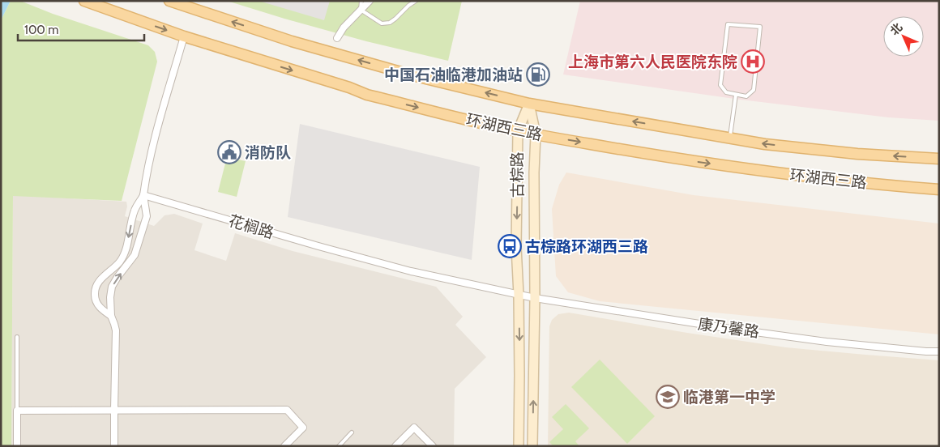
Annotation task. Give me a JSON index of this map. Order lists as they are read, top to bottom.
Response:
{
  "streets": {
    "main road": ["环湖西三路"],
    "street": ["古棕路", "花榈路", "康乃馨路"]
  },
  "crossings": [
    ["环湖西三路", "古棕路"],
    ["古棕路", "花榈路"],
    ["古棕路", "康乃馨路"],
    ["花榈路", "康乃馨路"]
  ],
  "places": {
    "hospital": ["上海市第六人民医院东院"],
    "fuel station": ["中国石油临港加油站"],
    "public building": ["消防队"],
    "bus stop": ["古棕路环湖西三路"],
    "school or university": ["临港第一中学"]
  },
  "scale_bar": "100 m",
  "north": "top left"
}
